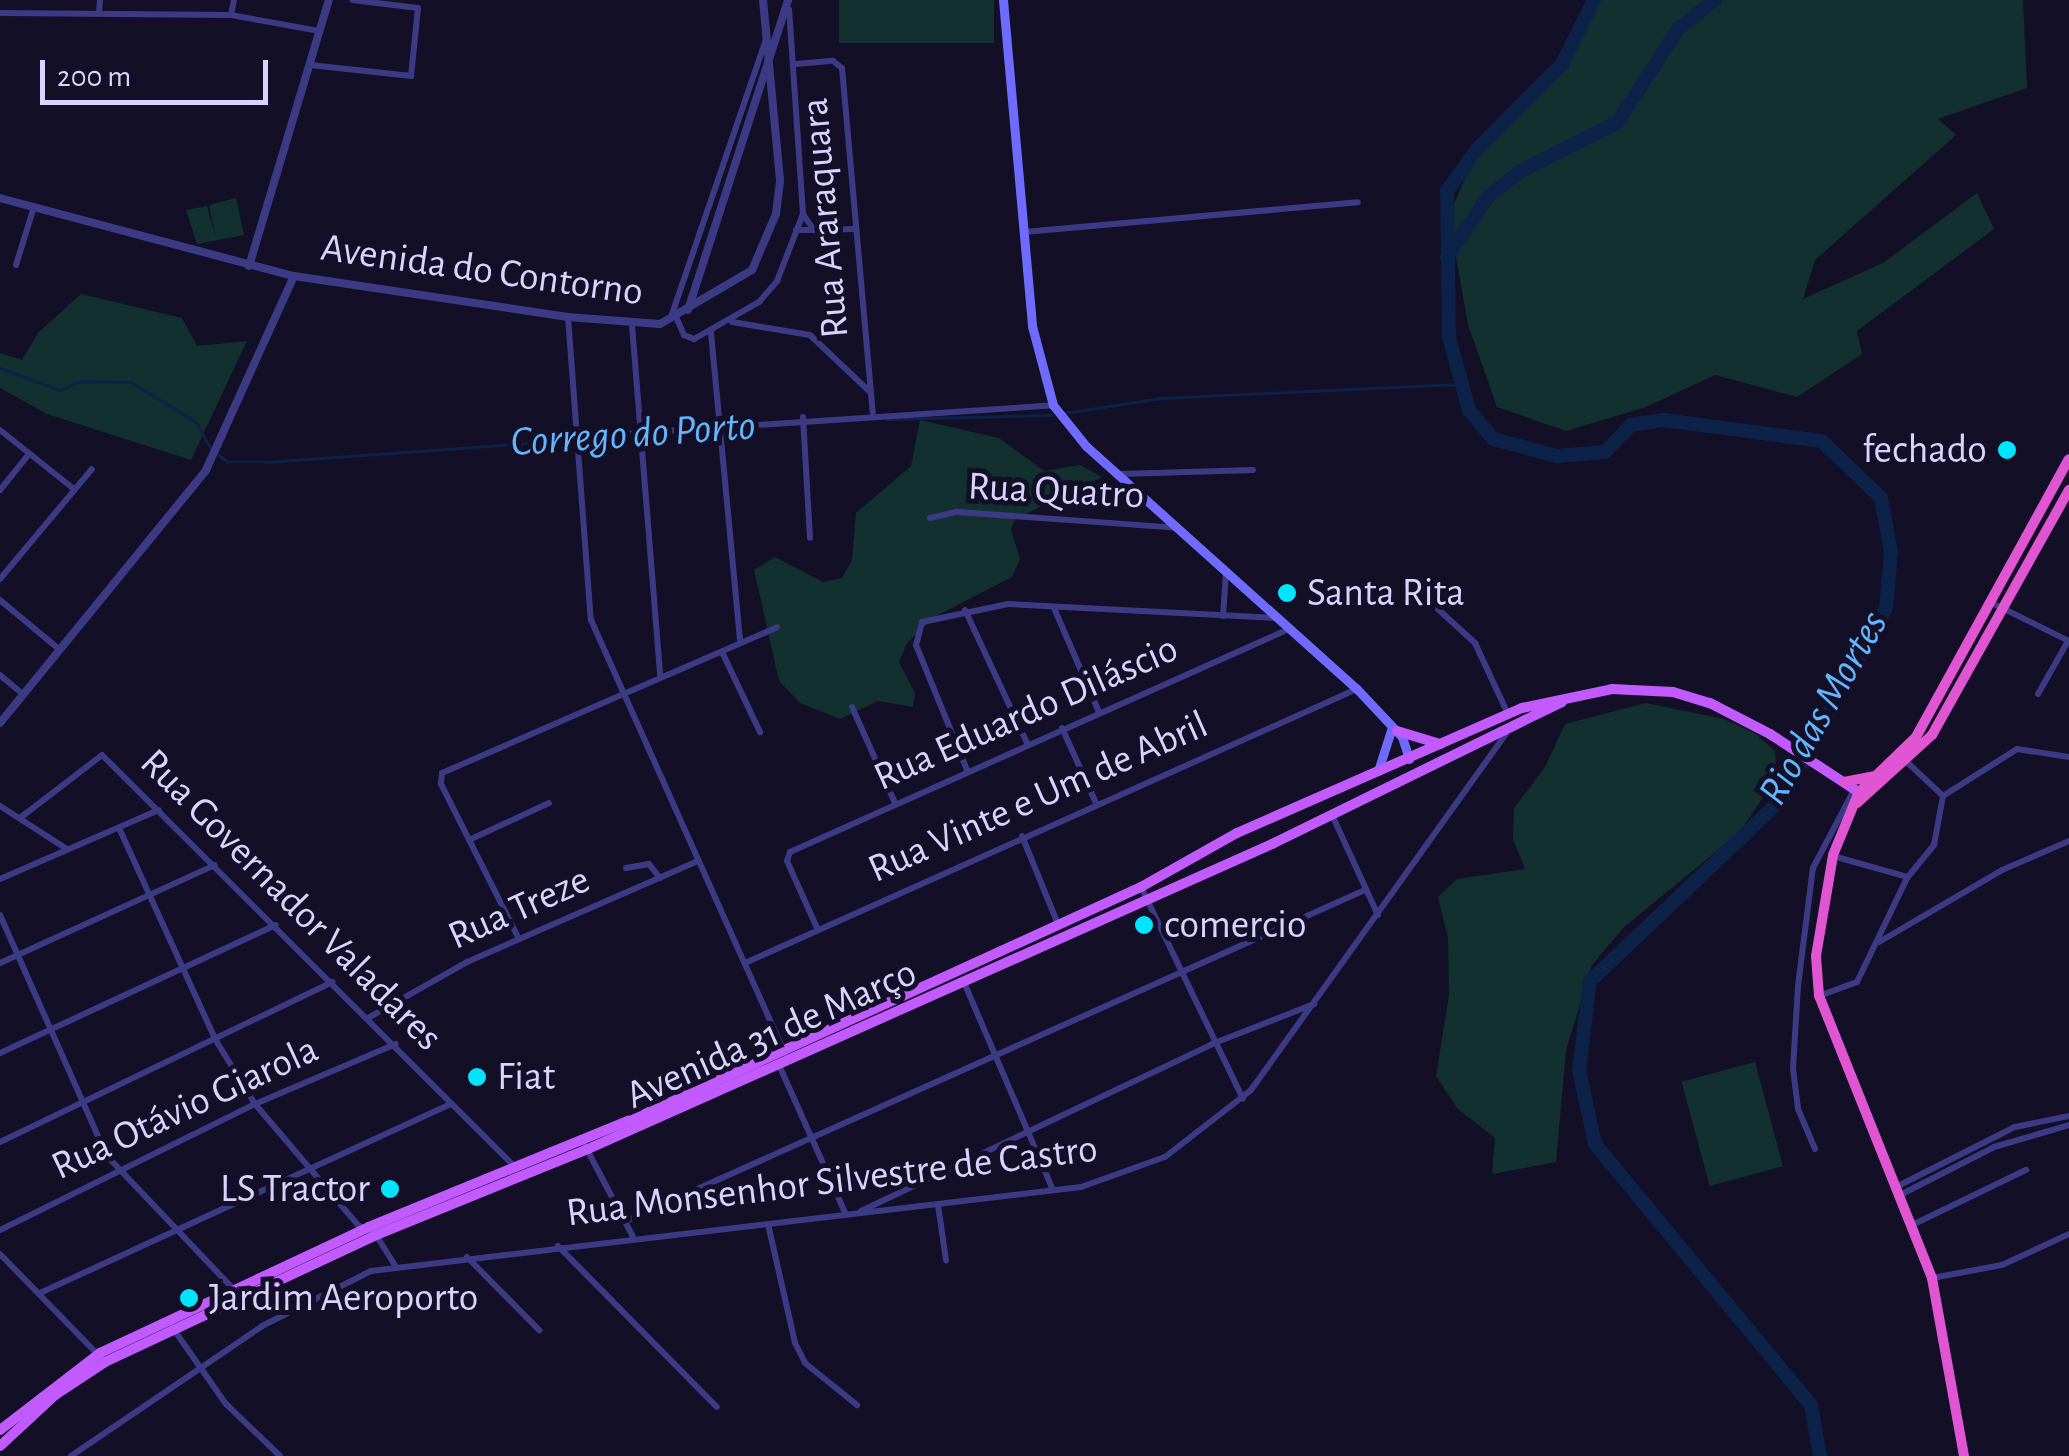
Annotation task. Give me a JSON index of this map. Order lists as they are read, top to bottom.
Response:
{
  "streets": {
    "main road": ["Avenida 31 de Março"],
    "street": [
      "Rua Araraquara",
      "Avenida do Contorno",
      "Rua Quatro",
      "Rua Eduardo Diláscio",
      "Rua Vinte e Um de Abril",
      "Rua Governador Valadares",
      "Rua Treze",
      "Rua Otávio Giarola",
      "Rua Monsenhor Silvestre de Castro"
    ]
  },
  "crossings": [
    ["Rua Eduardo Diláscio", "Rua Vinte e Um de Abril"],
    ["Rua Governador Valadares", "Rua Treze"],
    ["Rua Governador Valadares", "Avenida 31 de Março"],
    ["Rua Governador Valadares", "Rua Otávio Giarola"],
    ["Avenida 31 de Março", "Rua Monsenhor Silvestre de Castro"]
  ],
  "water": ["Corrego do Porto", "Rio das Mortes"],
  "places": [
    "fechado",
    "Santa Rita",
    "comercio",
    "Fiat",
    "LS Tractor",
    "Jardim Aeroporto"
  ],
  "scale_bar": "200 m"
}
